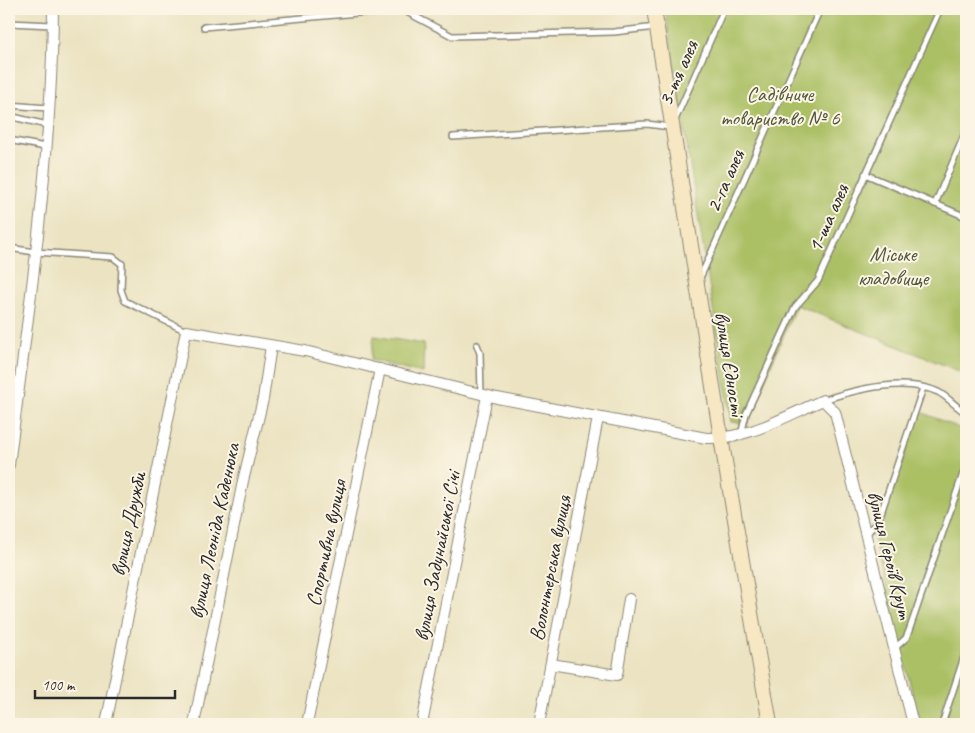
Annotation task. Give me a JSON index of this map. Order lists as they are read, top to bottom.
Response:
{
  "streets": {
    "main road": ["вулиця Єдності"],
    "street": [
      "вулиця Дружби",
      "вулиця Леоніда Каденюка",
      "Спортивна вулиця",
      "вулиця Героїв Крут",
      "вулиця Задунайської Січі",
      "Волонтерська вулиця"
    ],
    "lane": ["3-тя алея", "2-га алея", "1-ша алея"]
  },
  "crossings": [
    ["3-тя алея", "вулиця Єдності"],
    ["2-га алея", "вулиця Єдності"]
  ],
  "parks": ["Садівниче товариство № 6", "Міське кладовище"],
  "scale_bar": "100 m"
}
